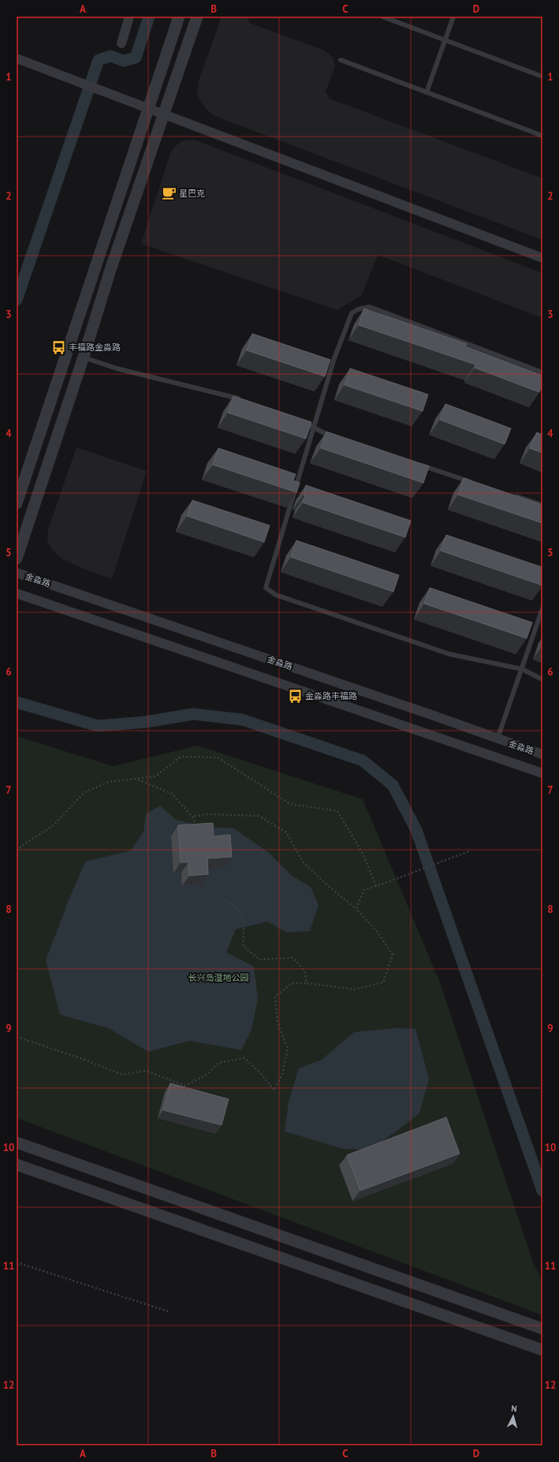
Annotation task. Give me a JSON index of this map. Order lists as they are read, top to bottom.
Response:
{
  "streets": {
    "street": ["金淼路"]
  },
  "parks": ["长兴岛湿地公园"],
  "places": {
    "cafe": ["星巴克"],
    "bus stop": ["丰福路金淼路", "金淼路丰福路"]
  },
  "north": "top",
  "grid": {
    "columns": [
      "A",
      "B",
      "C",
      "D"
    ],
    "rows": [
      "1",
      "2",
      "3",
      "4",
      "5",
      "6",
      "7",
      "8",
      "9",
      "10",
      "11",
      "12"
    ]
  }
}
